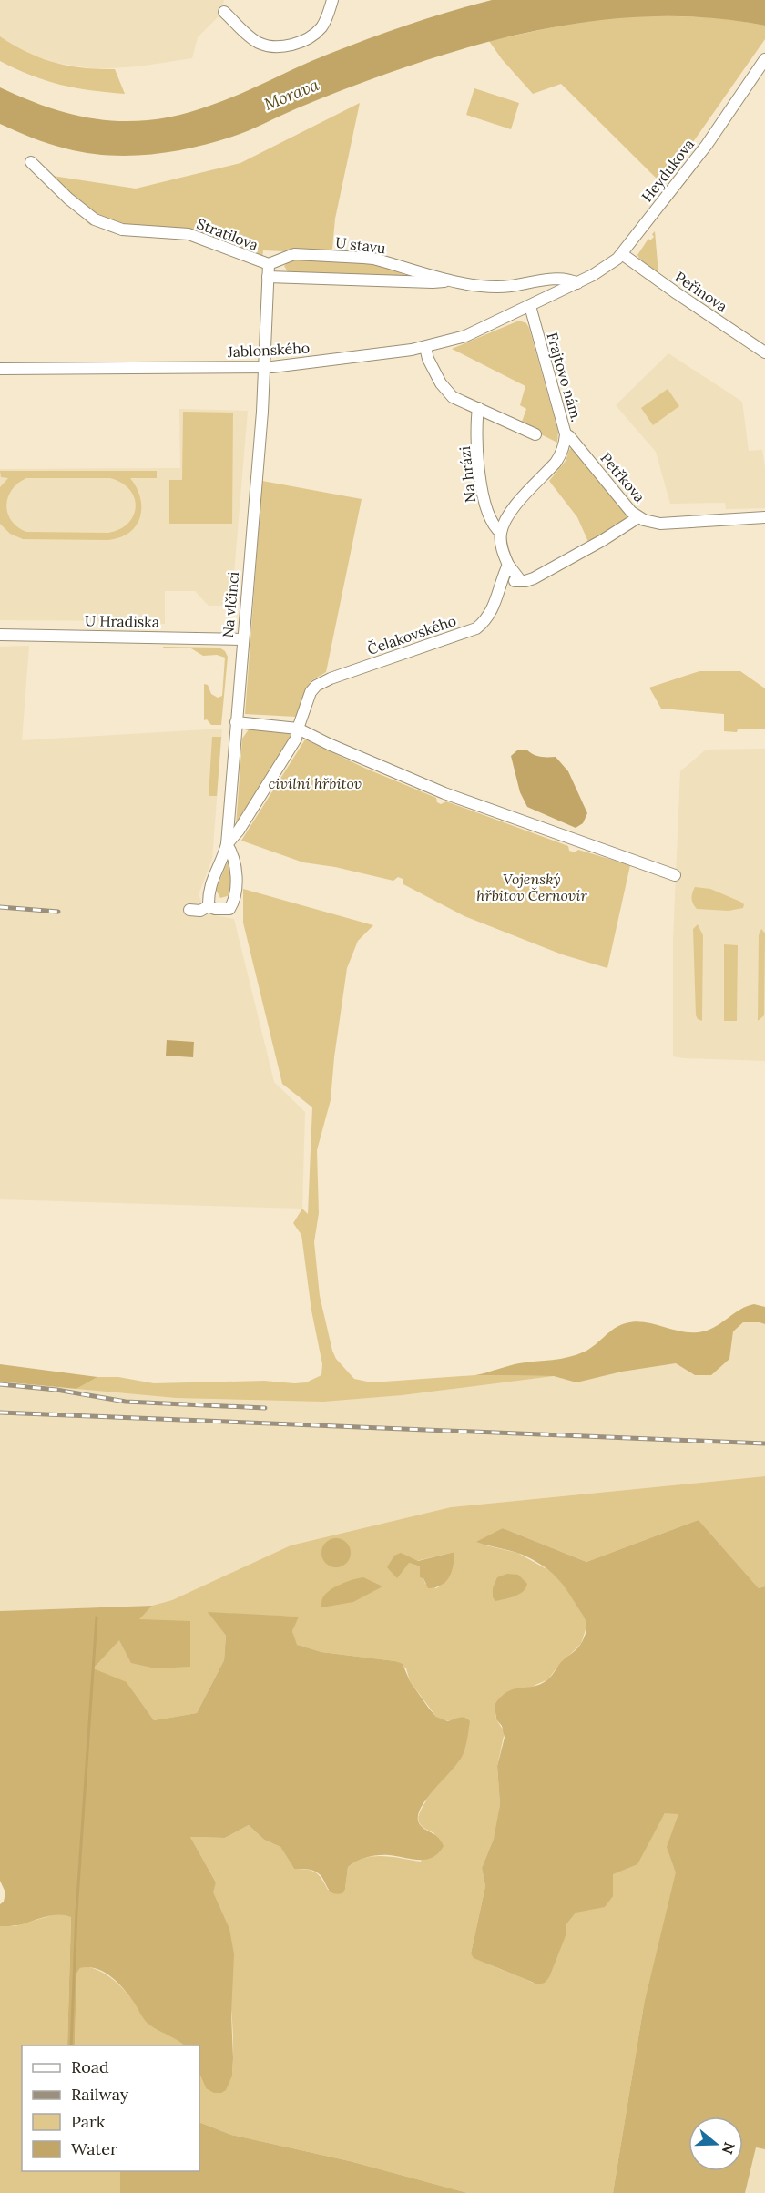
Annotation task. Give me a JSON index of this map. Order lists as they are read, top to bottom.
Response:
{
  "streets": {
    "street": [
      "Heydukova",
      "Stratilova",
      "U stavu",
      "Peřinova",
      "Jablonského",
      "Frajtovo nám.",
      "Na hrázi",
      "Petřkova",
      "Na vlčinci",
      "U Hradiska",
      "Čelakovského"
    ]
  },
  "crossings": [
    ["Heydukova", "U stavu"],
    ["Heydukova", "Peřinova"],
    ["Heydukova", "Jablonského"],
    ["Heydukova", "Frajtovo nám."],
    ["Stratilova", "U stavu"],
    ["Stratilova", "Jablonského"],
    ["Stratilova", "Na vlčinci"],
    ["Jablonského", "Frajtovo nám."],
    ["Jablonského", "Na vlčinci"],
    ["Frajtovo nám.", "Na hrázi"],
    ["Frajtovo nám.", "Petřkova"],
    ["Na hrázi", "Čelakovského"],
    ["Na vlčinci", "U Hradiska"],
    ["Na vlčinci", "Čelakovského"]
  ],
  "water": ["Morava"],
  "parks": ["civilní hřbitov", "Vojenský hřbitov Černovír"],
  "legend": [
    "Road",
    "Railway",
    "Park",
    "Water"
  ],
  "north": "right"
}
